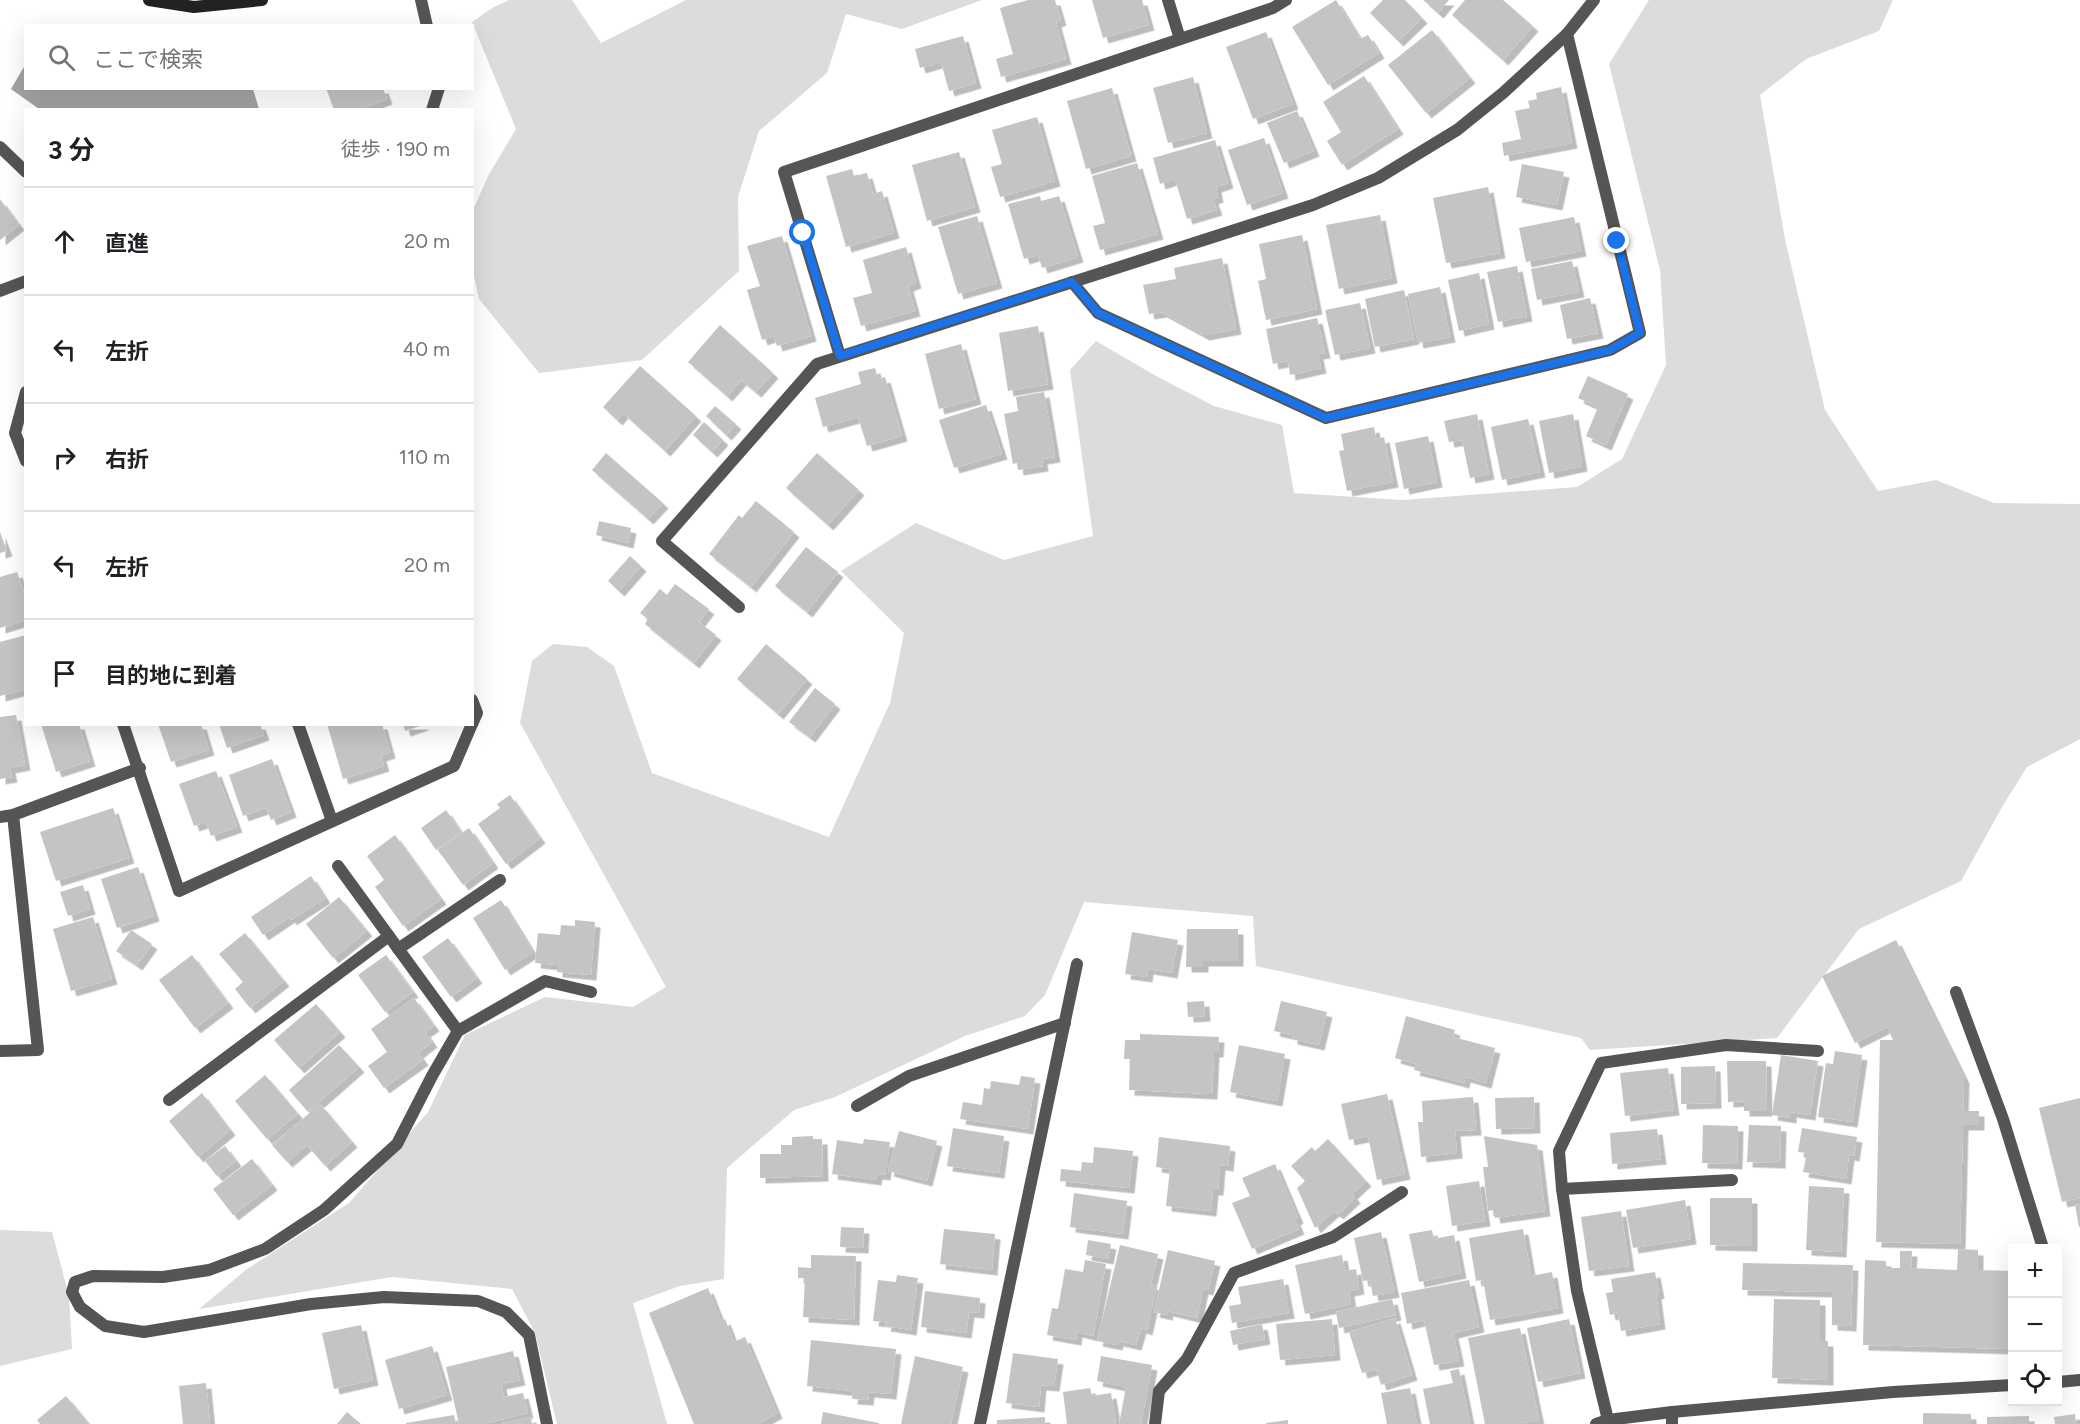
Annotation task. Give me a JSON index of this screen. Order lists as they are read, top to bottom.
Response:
{
  "page": {
    "search": "ここで検索",
    "heading": ["3 分", "徒歩 · 190 m"],
    "list": [
      ["直進", "20 m"],
      ["左折", "40 m"],
      ["右折", "110 m"],
      ["左折", "20 m"],
      "目的地に到着"
    ],
    "map_buttons": ["+", "−"]
  }
}
